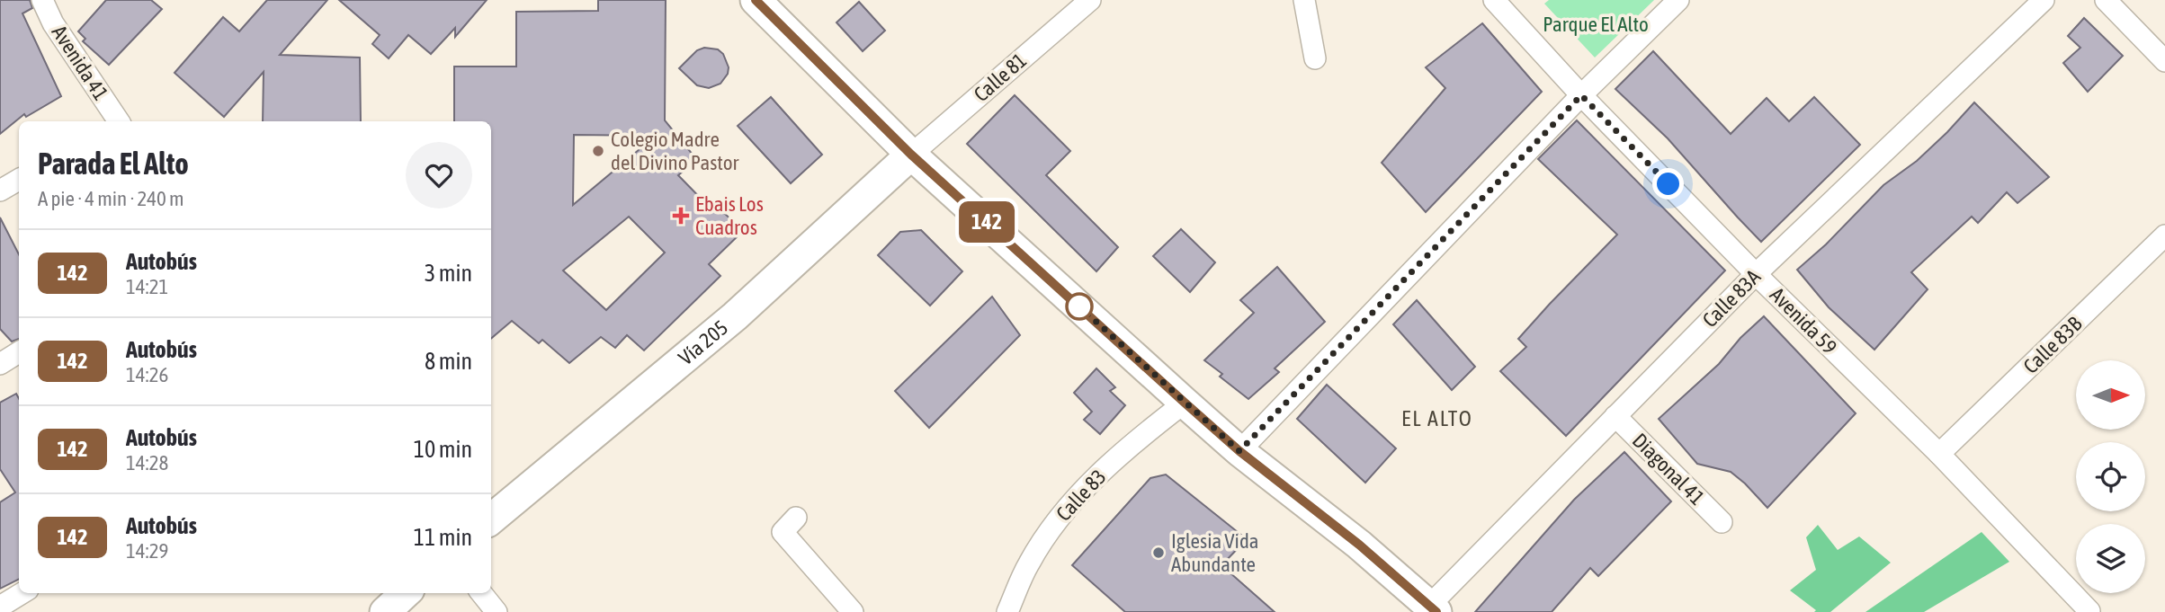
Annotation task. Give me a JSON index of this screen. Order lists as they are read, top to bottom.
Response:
{
  "streets": {
    "main road": ["Vía 205"],
    "street": [
      "Avenida 41",
      "Calle 81",
      "Calle 83A",
      "Avenida 59",
      "Calle 83B",
      "Diagonal 41",
      "Calle 83"
    ]
  },
  "crossings": [
    ["Calle 81", "Vía 205"],
    ["Calle 83A", "Avenida 59"],
    ["Calle 83A", "Diagonal 41"],
    ["Avenida 59", "Calle 83B"]
  ],
  "districts": ["EL ALTO"],
  "parks": ["Parque El Alto"],
  "places": {
    "other": ["Colegio Madre del Divino Pastor", "Iglesia Vida Abundante"],
    "health": ["Ebais Los Cuadros"]
  },
  "lines": ["bus line 142"],
  "north": "right",
  "page": {
    "on_map": "142",
    "heading": ["Parada El Alto", "A pie · 4 min · 240 m"],
    "list": [
      {
        "mark": "142",
        "name": "Autobús",
        "note": "14:21",
        "value": "3 min"
      },
      {
        "mark": "142",
        "name": "Autobús",
        "note": "14:26",
        "value": "8 min"
      },
      {
        "mark": "142",
        "name": "Autobús",
        "note": "14:28",
        "value": "10 min"
      },
      {
        "mark": "142",
        "name": "Autobús",
        "note": "14:29",
        "value": "11 min"
      }
    ]
  }
}
